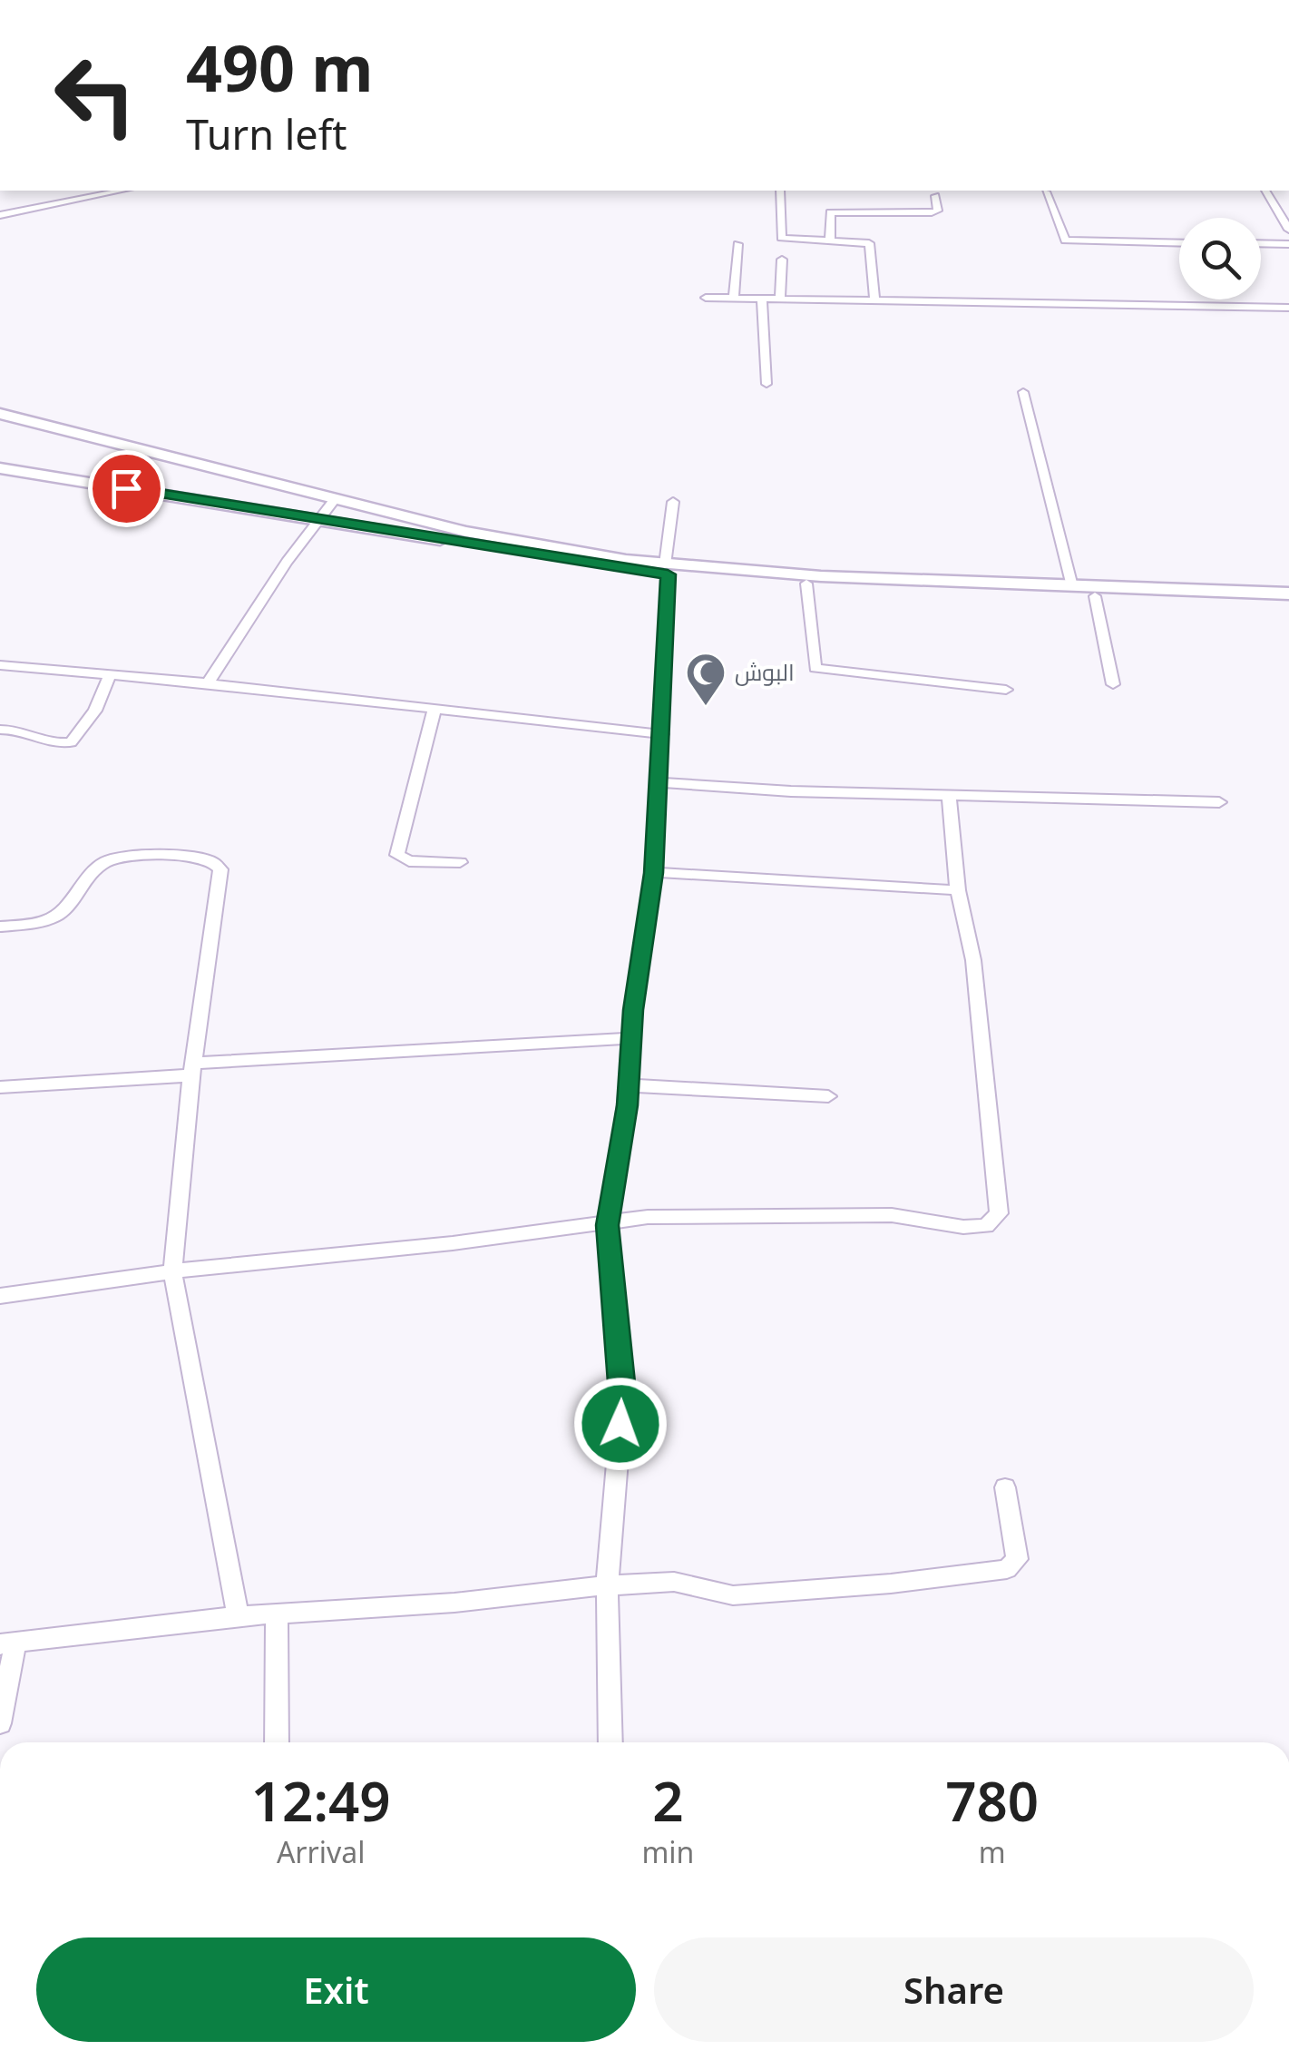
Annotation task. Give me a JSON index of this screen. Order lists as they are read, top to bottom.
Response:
{
  "places": {
    "mosque": ["البوش"]
  },
  "page": {
    "turn": ["490 m", "Turn left"],
    "eta": [
      "12:49",
      "Arrival",
      "2",
      "min",
      "780",
      "m"
    ],
    "buttons": ["Exit", "Share"]
  }
}
